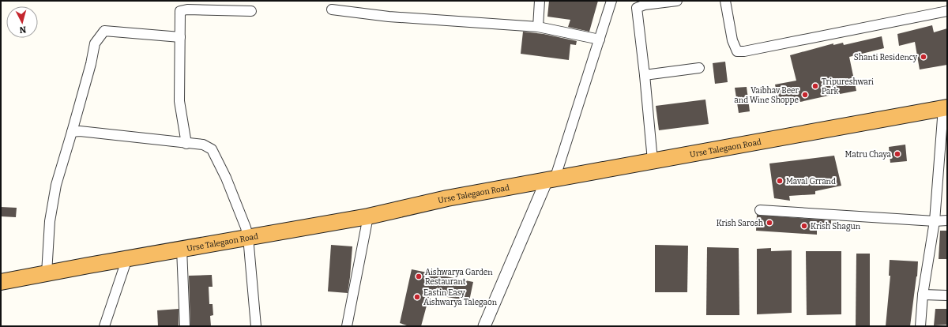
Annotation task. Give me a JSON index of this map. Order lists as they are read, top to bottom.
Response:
{
  "streets": {
    "highway": ["Urse Talegaon Road"]
  },
  "places": [
    "Shanti Residency",
    "Tripureshwari Park",
    "Vaibhav Beer and Wine Shoppe",
    "Matru Chaya",
    "Maval Grrand",
    "Krish Sarosh",
    "Krish Shagun",
    "Aishwarya Garden Restaurant",
    "Eastin Easy Aishwarya Talegaon"
  ],
  "north": "bottom"
}
